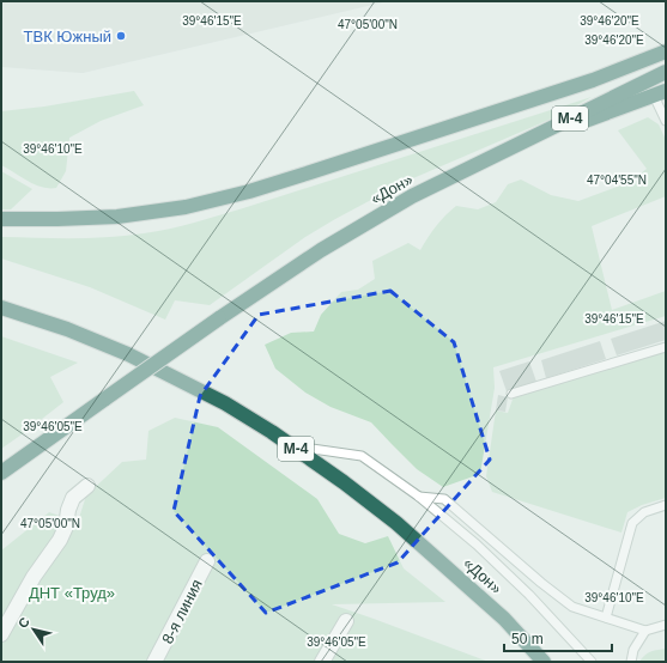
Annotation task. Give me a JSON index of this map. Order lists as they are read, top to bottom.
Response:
{
  "streets": {
    "highway": ["М-4", "«Дон»"],
    "street": ["8-я линия"]
  },
  "parks": ["ДНТ «Труд»"],
  "places": ["ТВК Южный"],
  "scale_bar": "50 m",
  "north": "top left",
  "coordinates": [
    "39°46'20\"E",
    "39°46'15\"E",
    "47°05'00\"N",
    "39°46'10\"E",
    "47°04'55\"N",
    "39°46'05\"E"
  ]
}
